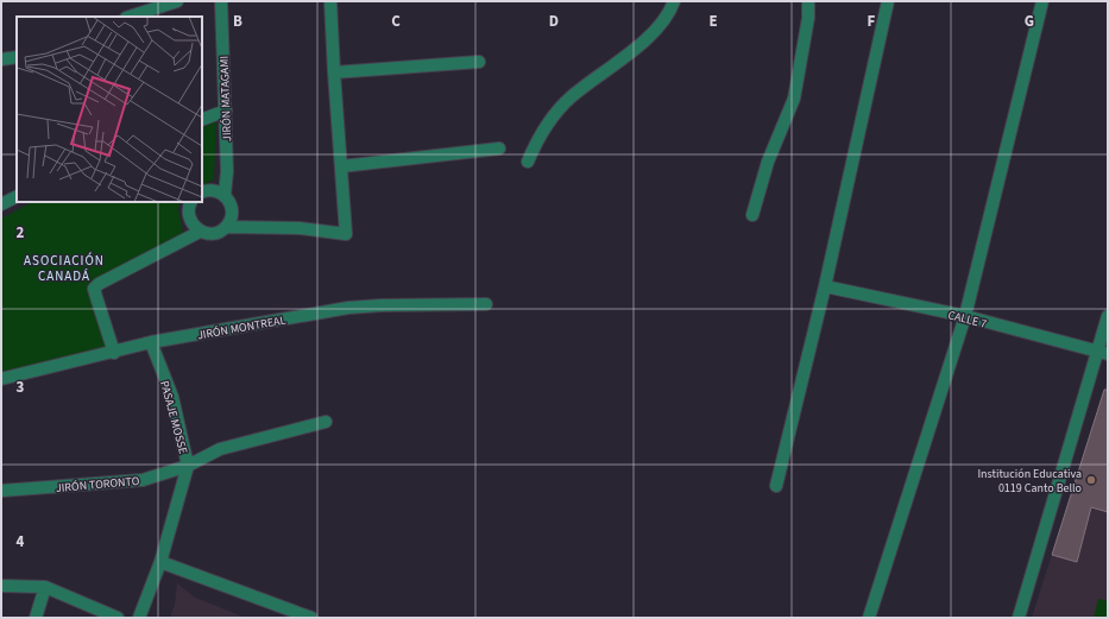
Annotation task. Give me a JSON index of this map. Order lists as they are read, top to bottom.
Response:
{
  "streets": {
    "street": [
      "JIRÓN MATAGAMI",
      "CALLE 7",
      "JIRÓN MONTREAL",
      "PASAJE MOSSE",
      "JIRÓN TORONTO"
    ]
  },
  "crossings": [
    ["JIRÓN MONTREAL", "PASAJE MOSSE"],
    ["PASAJE MOSSE", "JIRÓN TORONTO"]
  ],
  "districts": ["ASOCIACIÓN CANADÁ"],
  "places": ["Institución Educativa 0119 Canto Bello"],
  "grid": {
    "columns": [
      "B",
      "C",
      "D",
      "E",
      "F",
      "G"
    ],
    "rows": ["2", "3", "4"]
  }
}
